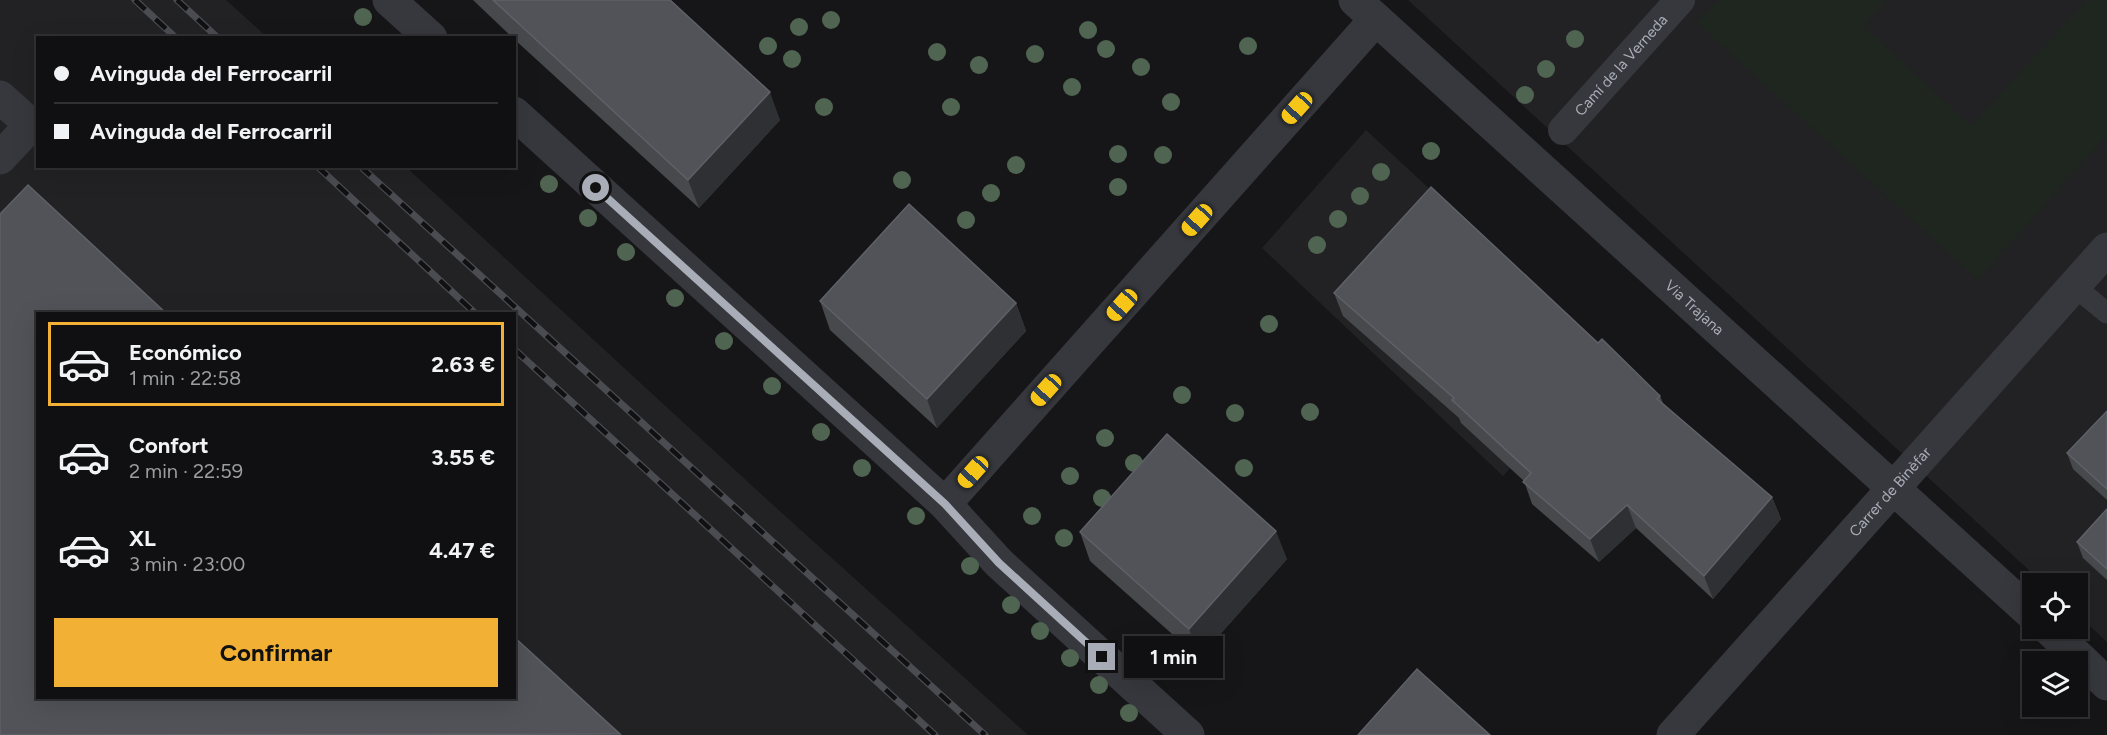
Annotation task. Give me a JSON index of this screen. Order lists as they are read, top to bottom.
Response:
{
  "streets": {
    "street": ["Camí de la Verneda", "Via Trajana", "Carrer de Binèfar"]
  },
  "crossings": [
    ["Via Trajana", "Carrer de Binèfar"]
  ],
  "page": {
    "banner": ["Avinguda del Ferrocarril", "Avinguda del Ferrocarril"],
    "list": [
      {
        "name": "Económico",
        "note": "1 min · 22:58",
        "value": "2.63 €"
      },
      {
        "name": "Confort",
        "note": "2 min · 22:59",
        "value": "3.55 €"
      },
      {
        "name": "XL",
        "note": "3 min · 23:00",
        "value": "4.47 €"
      }
    ],
    "buttons": "Confirmar",
    "bubble": "1 min"
  }
}
